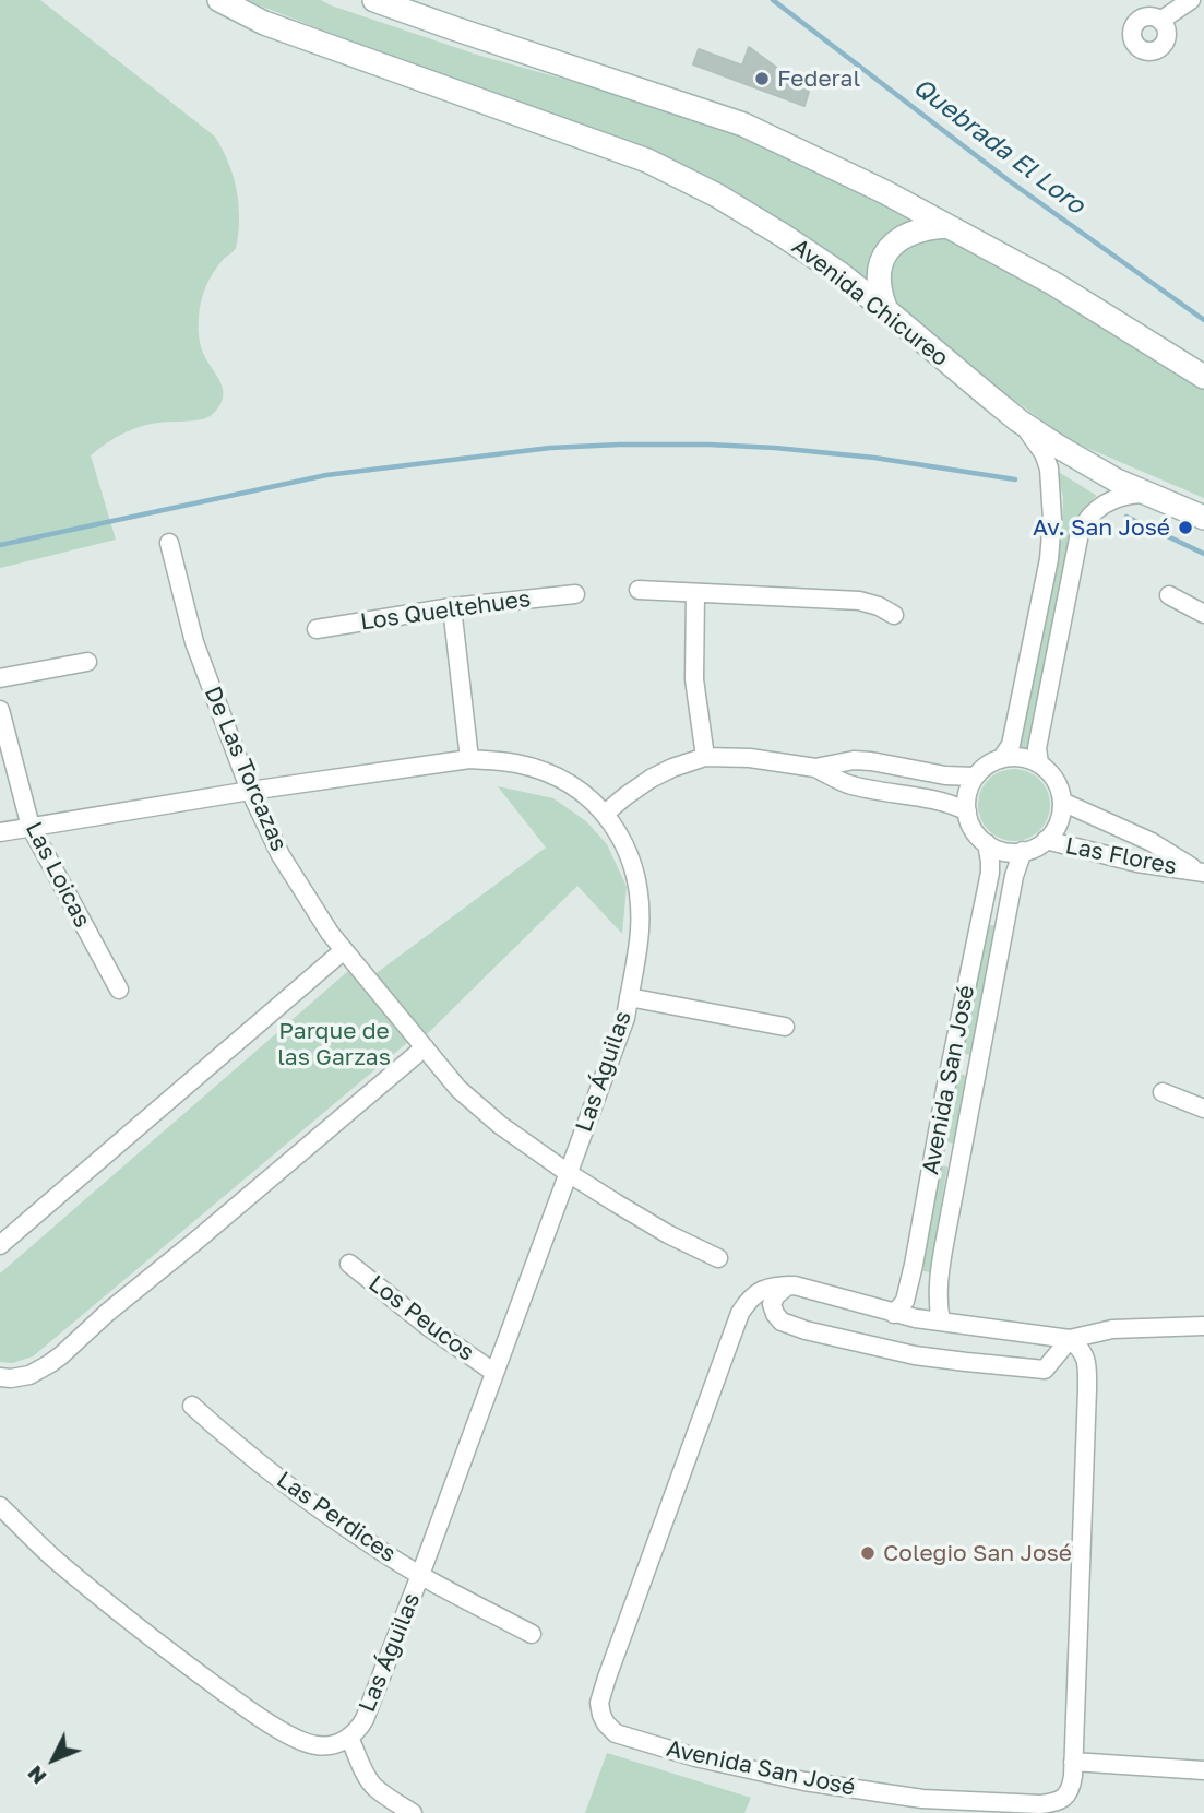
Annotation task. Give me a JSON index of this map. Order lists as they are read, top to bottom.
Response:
{
  "streets": {
    "main road": ["Avenida Chicureo"],
    "street": [
      "Los Queltehues",
      "De Las Torcazas",
      "Las Flores",
      "Las Loicas",
      "Las Águilas",
      "Avenida San José",
      "Los Peucos",
      "Las Perdices"
    ]
  },
  "crossings": [
    ["De Las Torcazas", "Las Águilas"],
    ["Las Flores", "Avenida San José"],
    ["Las Loicas", "Las Águilas"],
    ["Las Águilas", "Los Peucos"],
    ["Las Águilas", "Las Perdices"]
  ],
  "water": ["Quebrada El Loro"],
  "parks": ["Parque de las Garzas"],
  "places": ["Federal", "Av. San José", "Colegio San José"],
  "north": "bottom left"
}
